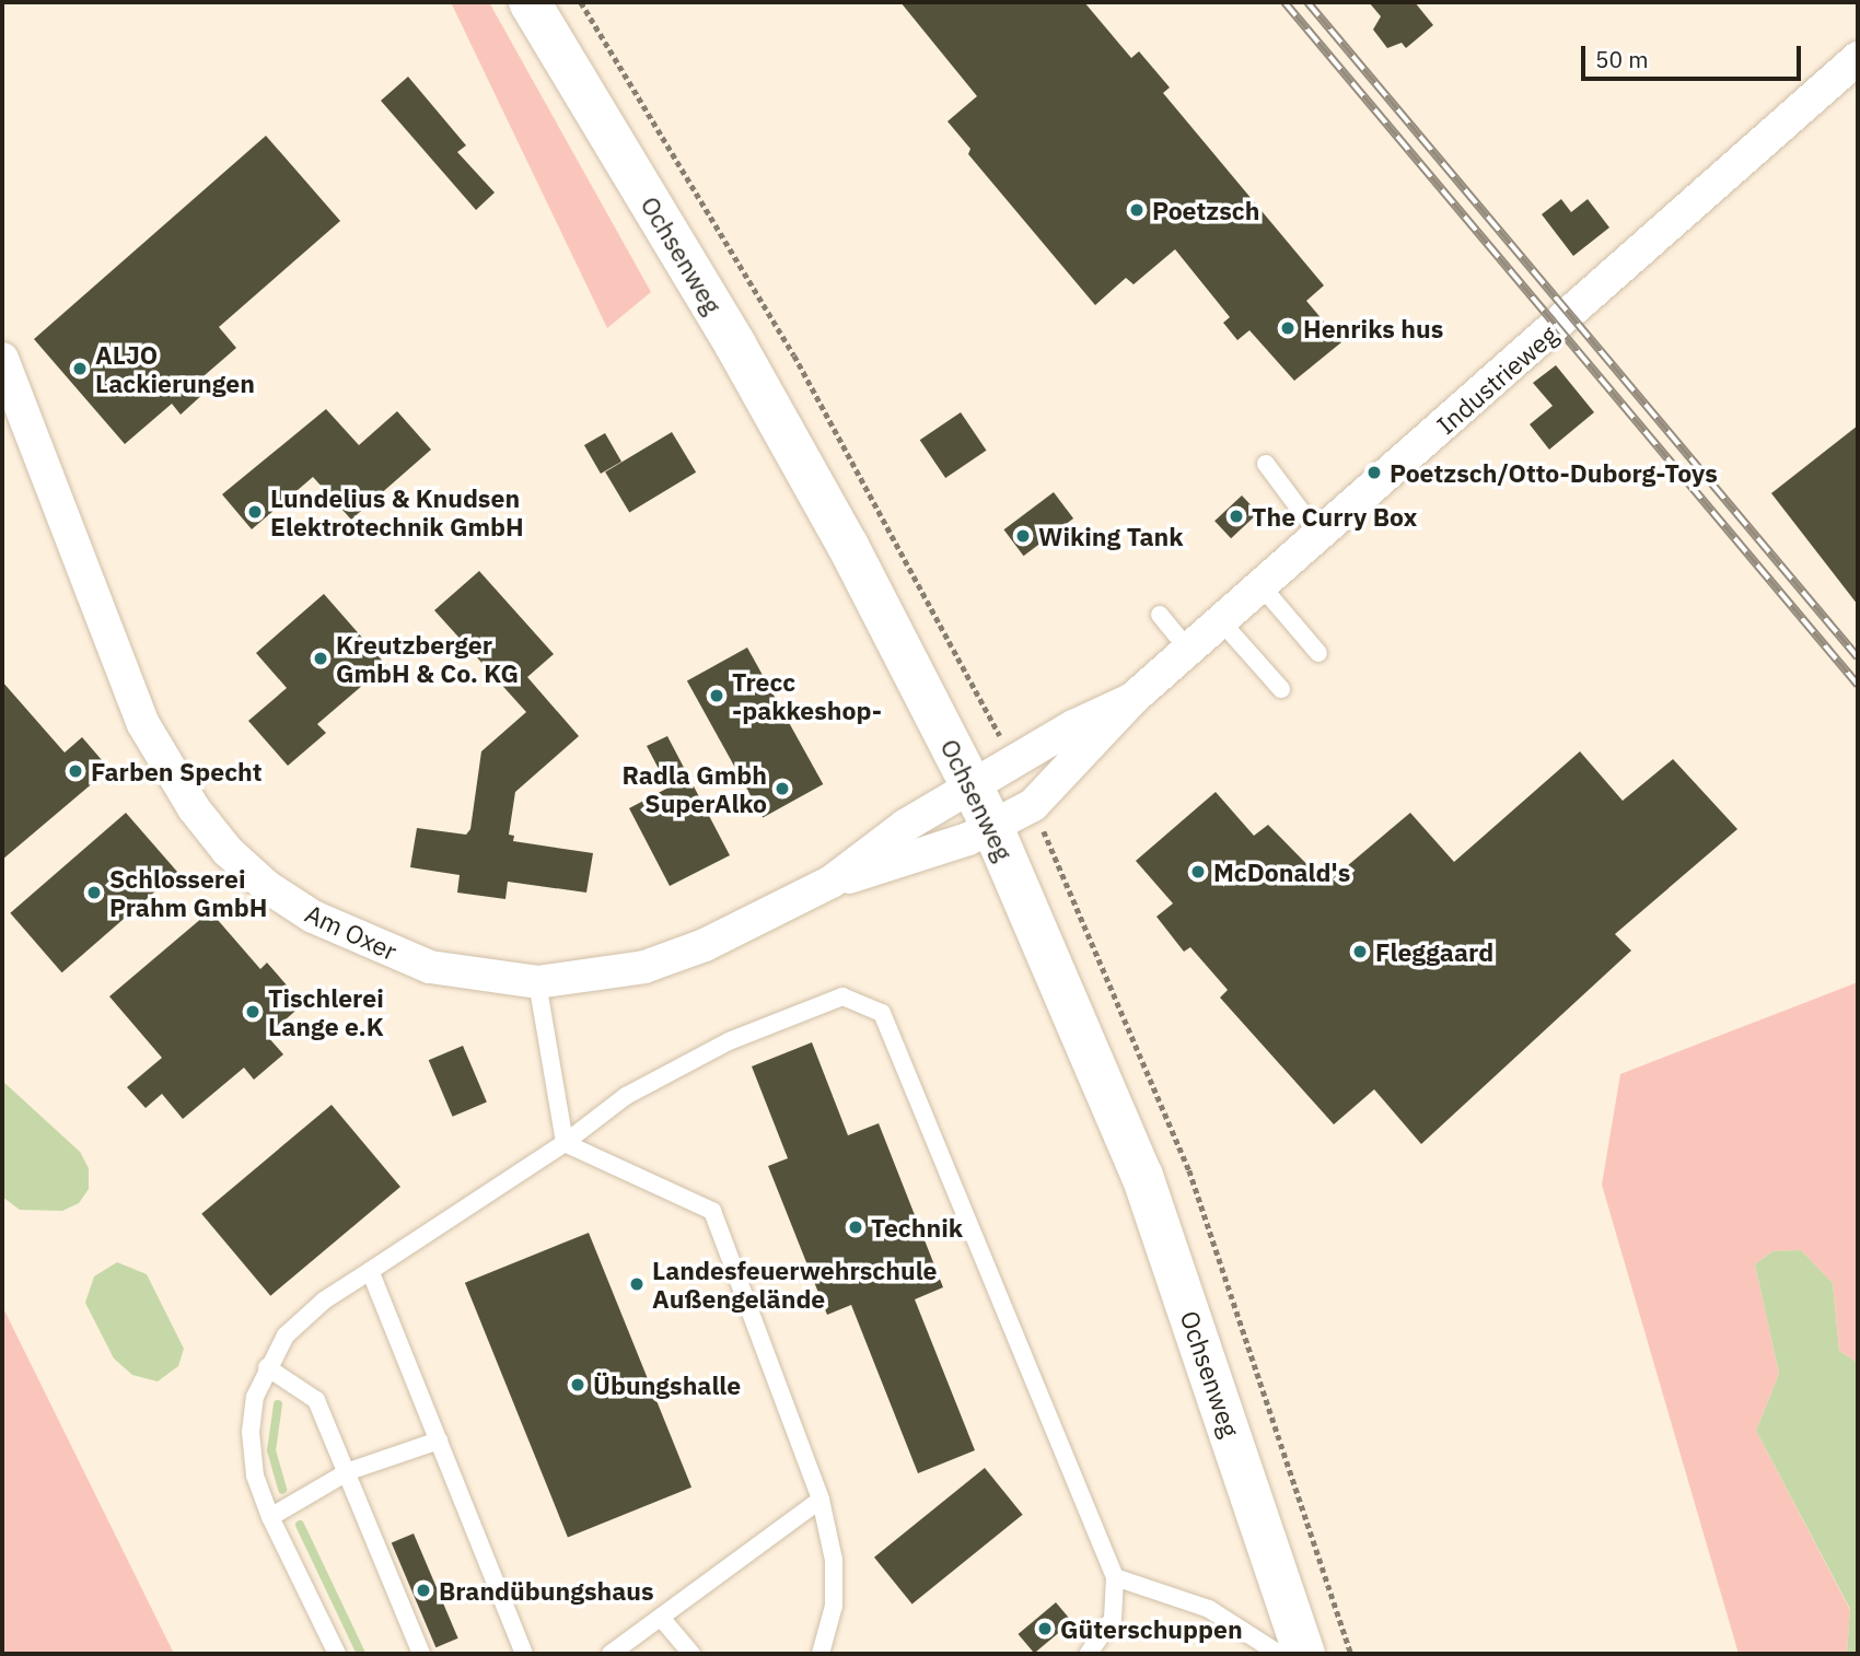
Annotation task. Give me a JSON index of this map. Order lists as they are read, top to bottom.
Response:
{
  "streets": {
    "main road": ["Ochsenweg"],
    "street": ["Industrieweg", "Am Oxer"]
  },
  "crossings": [
    ["Ochsenweg", "Industrieweg"],
    ["Ochsenweg", "Am Oxer"],
    ["Industrieweg", "Am Oxer"]
  ],
  "places": [
    "Poetzsch",
    "Henriks hus",
    "ALJO Lackierungen",
    "Poetzsch/Otto-Duborg-Toys",
    "Lundelius & Knudsen Elektrotechnik GmbH",
    "The Curry Box",
    "Wiking Tank",
    "Kreutzberger GmbH & Co. KG",
    "Trecc -pakkeshop-",
    "Farben Specht",
    "Radla Gmbh SuperAlko",
    "McDonald's",
    "Schlosserei Prahm GmbH",
    "Fleggaard",
    "Tischlerei Lange e.K",
    "Technik",
    "Landesfeuerwehrschule Außengelände",
    "Übungshalle",
    "Brandübungshaus",
    "Güterschuppen"
  ],
  "scale_bar": "50 m"
}
